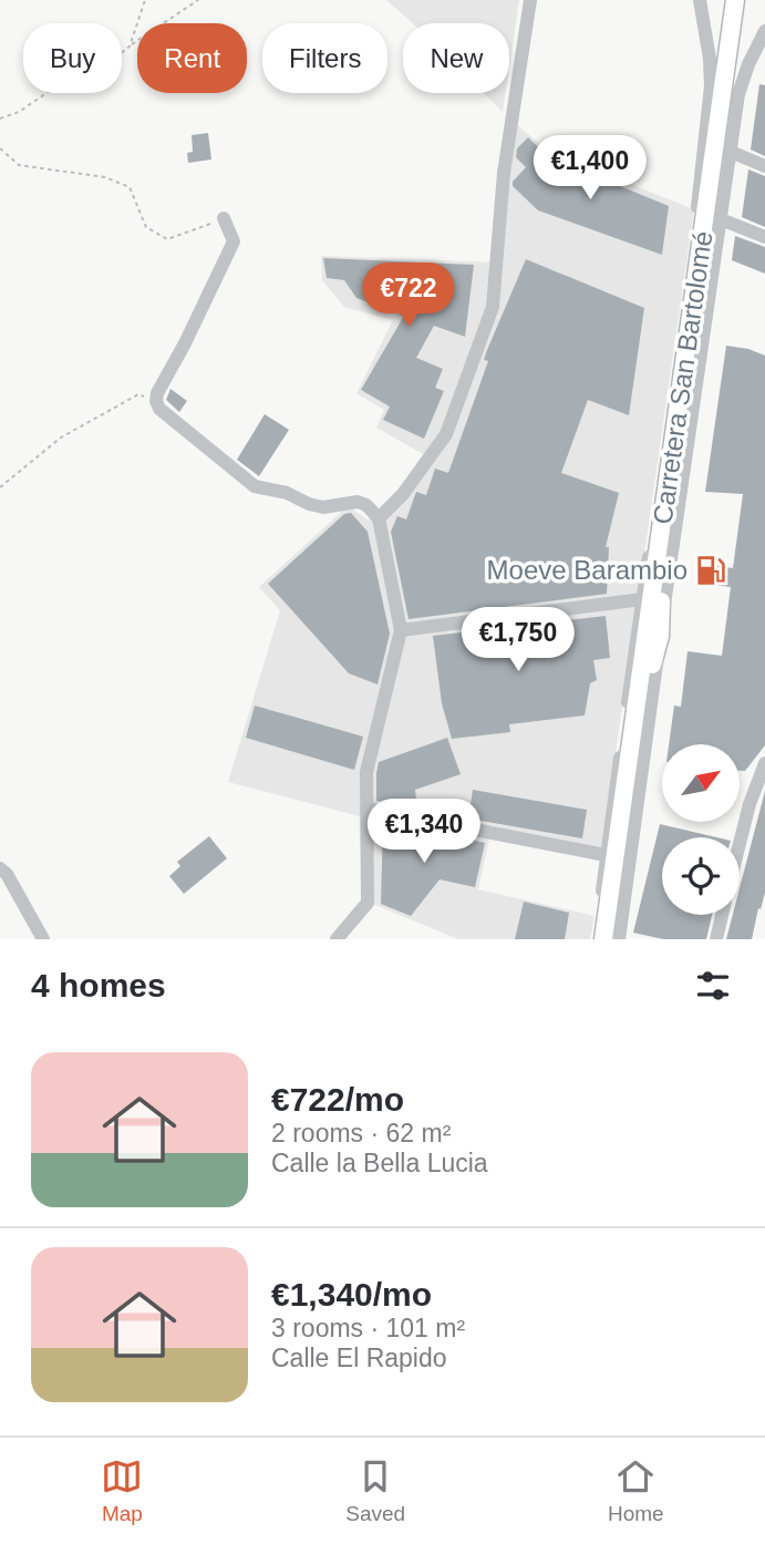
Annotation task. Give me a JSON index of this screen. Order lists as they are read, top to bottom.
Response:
{
  "streets": {
    "main road": ["Carretera San Bartolomé"]
  },
  "places": {
    "fuel station": ["Moeve Barambio"]
  },
  "north": "top right",
  "page": {
    "chip": [
      "Buy",
      "Rent",
      "Filters",
      "New"
    ],
    "price": [
      "€1,400",
      "€722",
      "€1,750",
      "€1,340"
    ],
    "heading": "4 homes",
    "list": [
      {
        "name": "€722/mo",
        "note": "2 rooms · 62 m² · Calle la Bella Lucia"
      },
      {
        "name": "€1,340/mo",
        "note": "3 rooms · 101 m² · Calle El Rapido"
      }
    ],
    "tabs": ["Map", "Saved", "Home"]
  }
}
